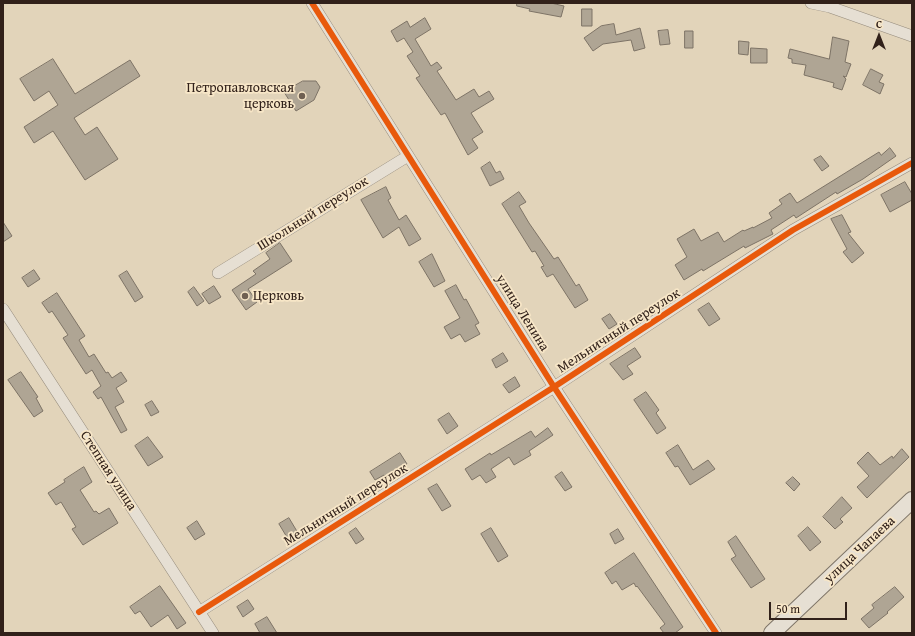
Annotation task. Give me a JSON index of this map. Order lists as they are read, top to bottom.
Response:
{
  "streets": {
    "main road": ["улица Чапаева"],
    "street": [
      "Школьный переулок",
      "улица Ленина",
      "Мельничный переулок",
      "Степная улица"
    ]
  },
  "crossings": [
    ["Школьный переулок", "улица Ленина"],
    ["улица Ленина", "Мельничный переулок"],
    ["Мельничный переулок", "Степная улица"]
  ],
  "places": ["Петропавловская церковь", "Церковь"],
  "scale_bar": "50 m",
  "north": "top"
}
